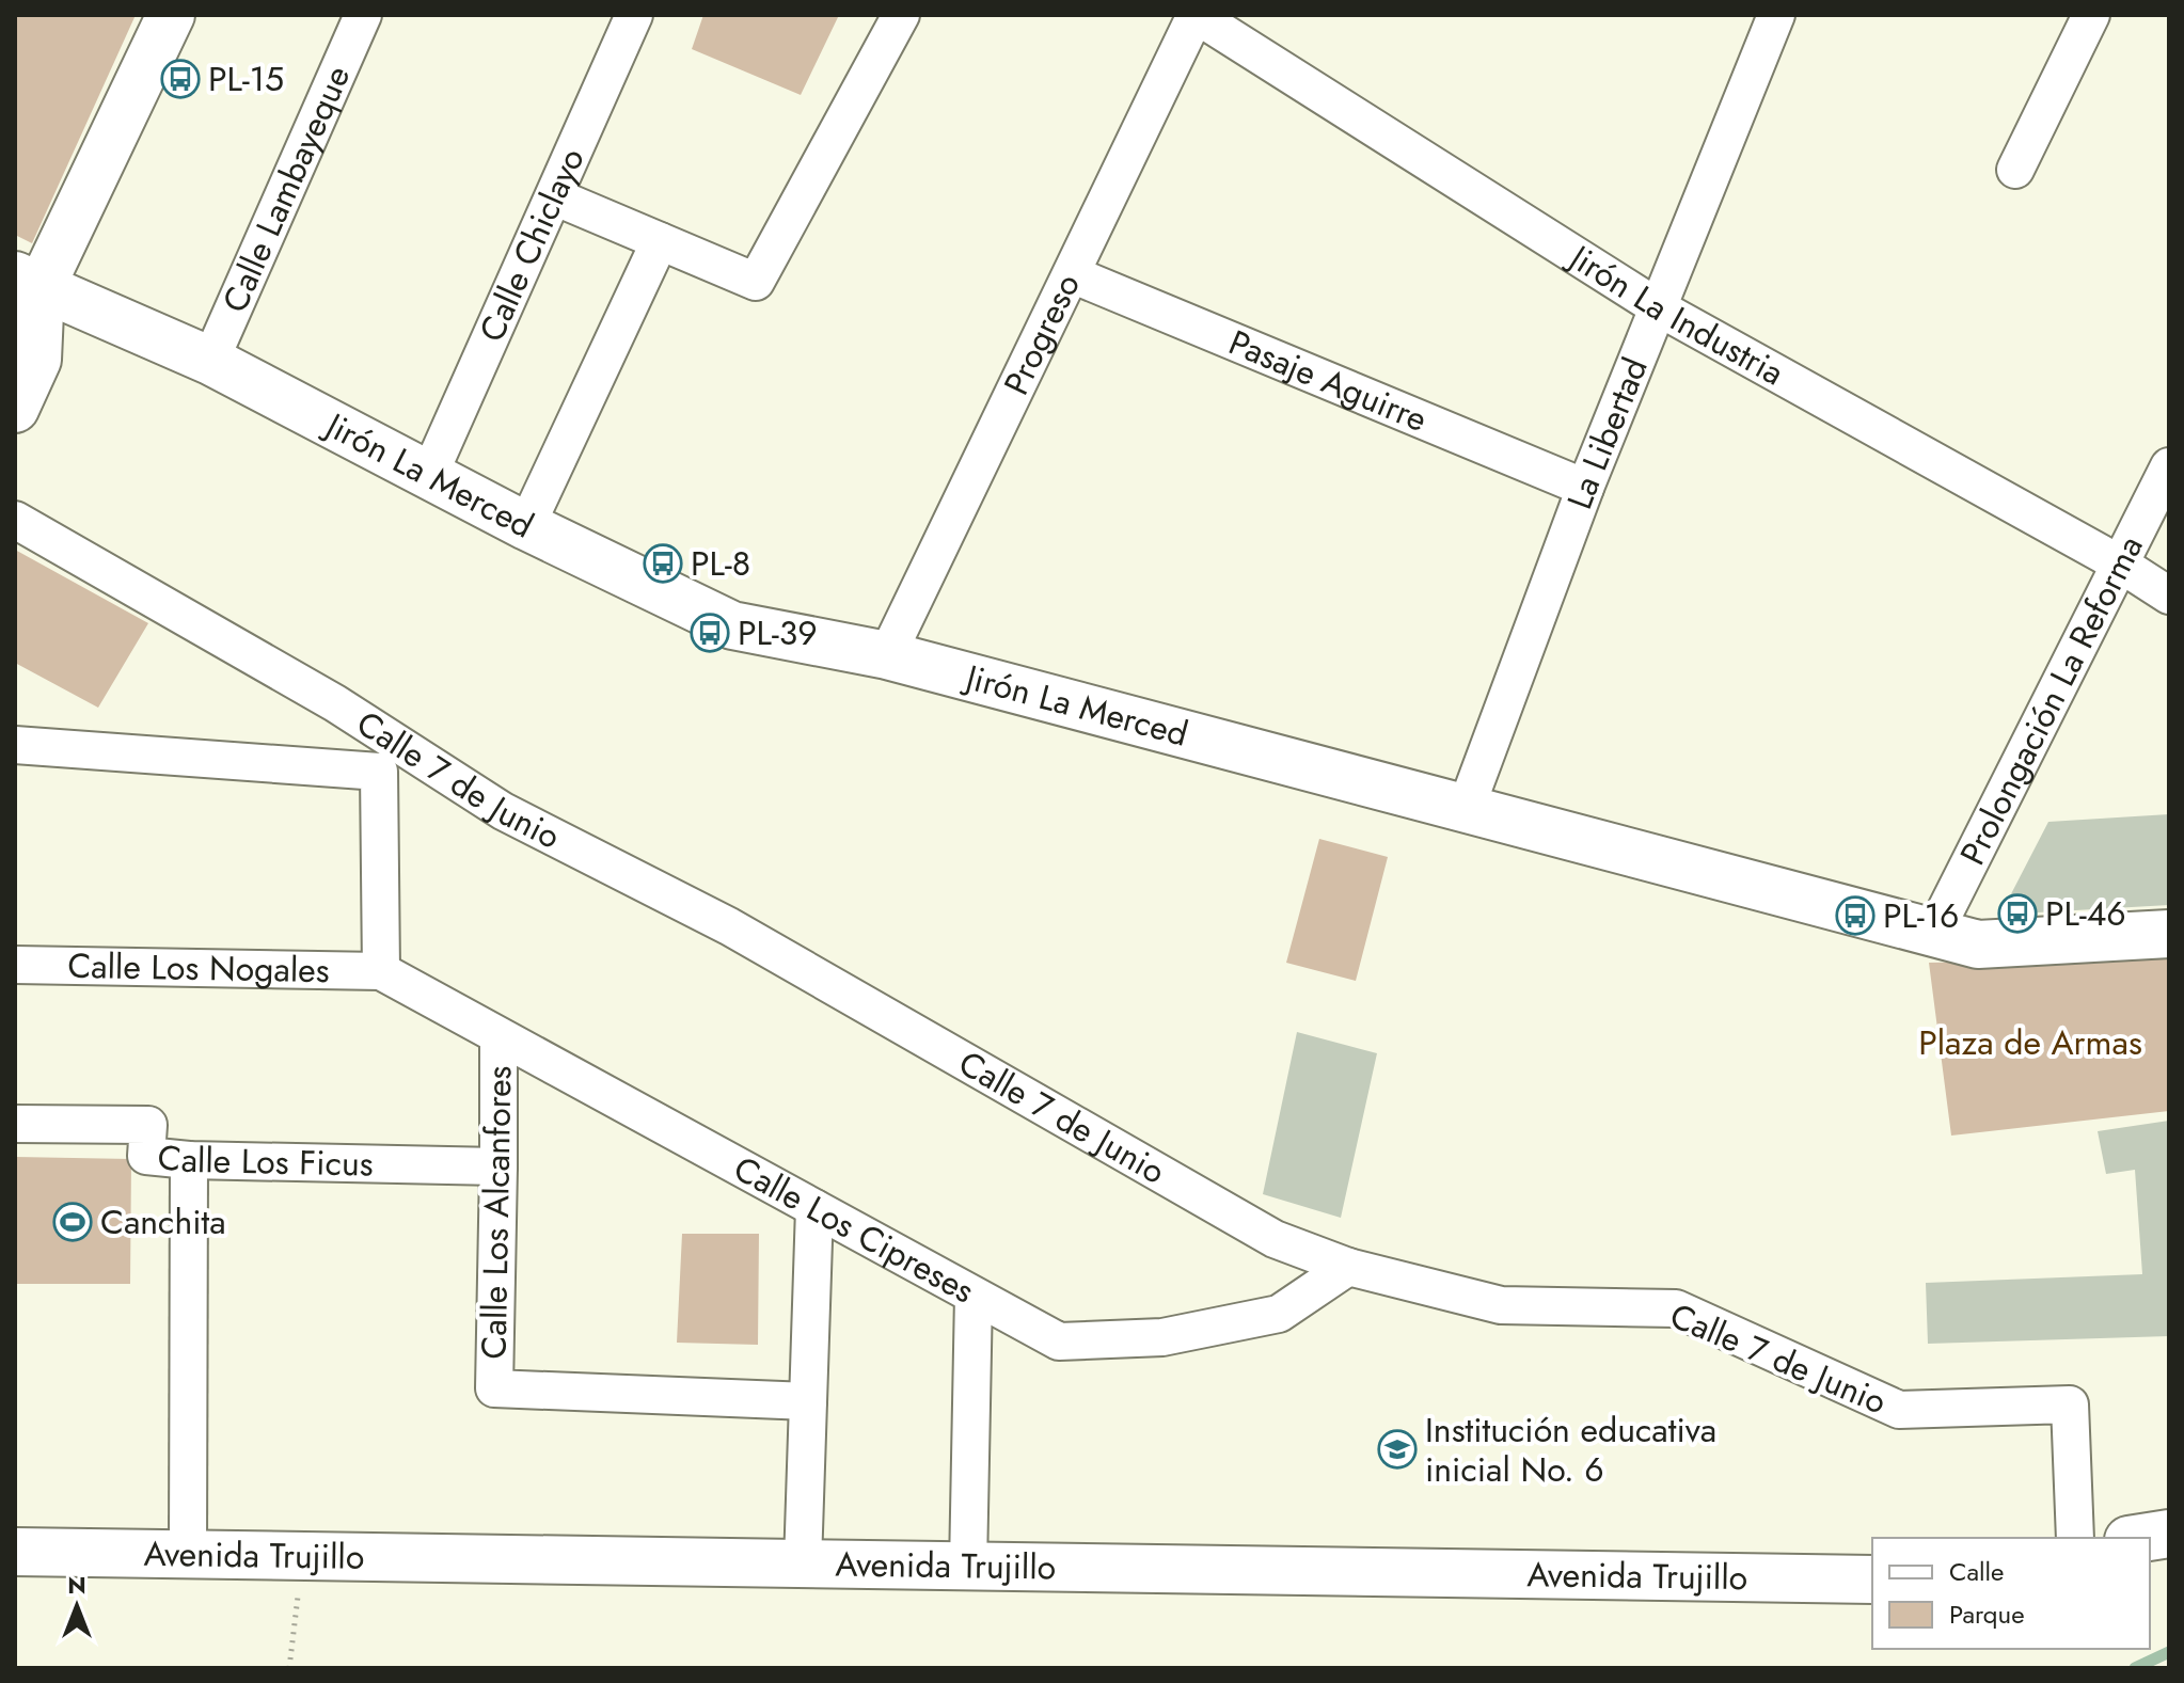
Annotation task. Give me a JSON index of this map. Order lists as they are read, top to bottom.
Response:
{
  "streets": {
    "street": [
      "Calle Lambayeque",
      "Calle Chiclayo",
      "Jirón La Industria",
      "Progreso",
      "Pasaje Aguirre",
      "La Libertad",
      "Jirón La Merced",
      "Prolongación La Reforma",
      "Calle 7 de Junio",
      "Calle Los Nogales",
      "Calle Los Ficus",
      "Calle Los Alcanfores",
      "Calle Los Cipreses",
      "Avenida Trujillo"
    ]
  },
  "crossings": [
    ["Calle Lambayeque", "Jirón La Merced"],
    ["Calle Chiclayo", "Jirón La Merced"],
    ["Jirón La Industria", "Progreso"],
    ["Jirón La Industria", "La Libertad"],
    ["Jirón La Industria", "Prolongación La Reforma"],
    ["Progreso", "Pasaje Aguirre"],
    ["Progreso", "Jirón La Merced"],
    ["Pasaje Aguirre", "La Libertad"],
    ["La Libertad", "Jirón La Merced"],
    ["Jirón La Merced", "Prolongación La Reforma"],
    ["Calle 7 de Junio", "Calle Los Cipreses"],
    ["Calle Los Nogales", "Calle Los Cipreses"],
    ["Calle Los Ficus", "Calle Los Alcanfores"],
    ["Calle Los Alcanfores", "Calle Los Cipreses"]
  ],
  "parks": ["Plaza de Armas"],
  "places": {
    "bus stop": [
      "PL-15",
      "PL-8",
      "PL-39",
      "PL-46",
      "PL-16"
    ],
    "sports": ["Canchita"],
    "school or university": ["Institución educativa inicial No. 6"]
  },
  "legend": ["Calle", "Parque"],
  "north": "top"
}
